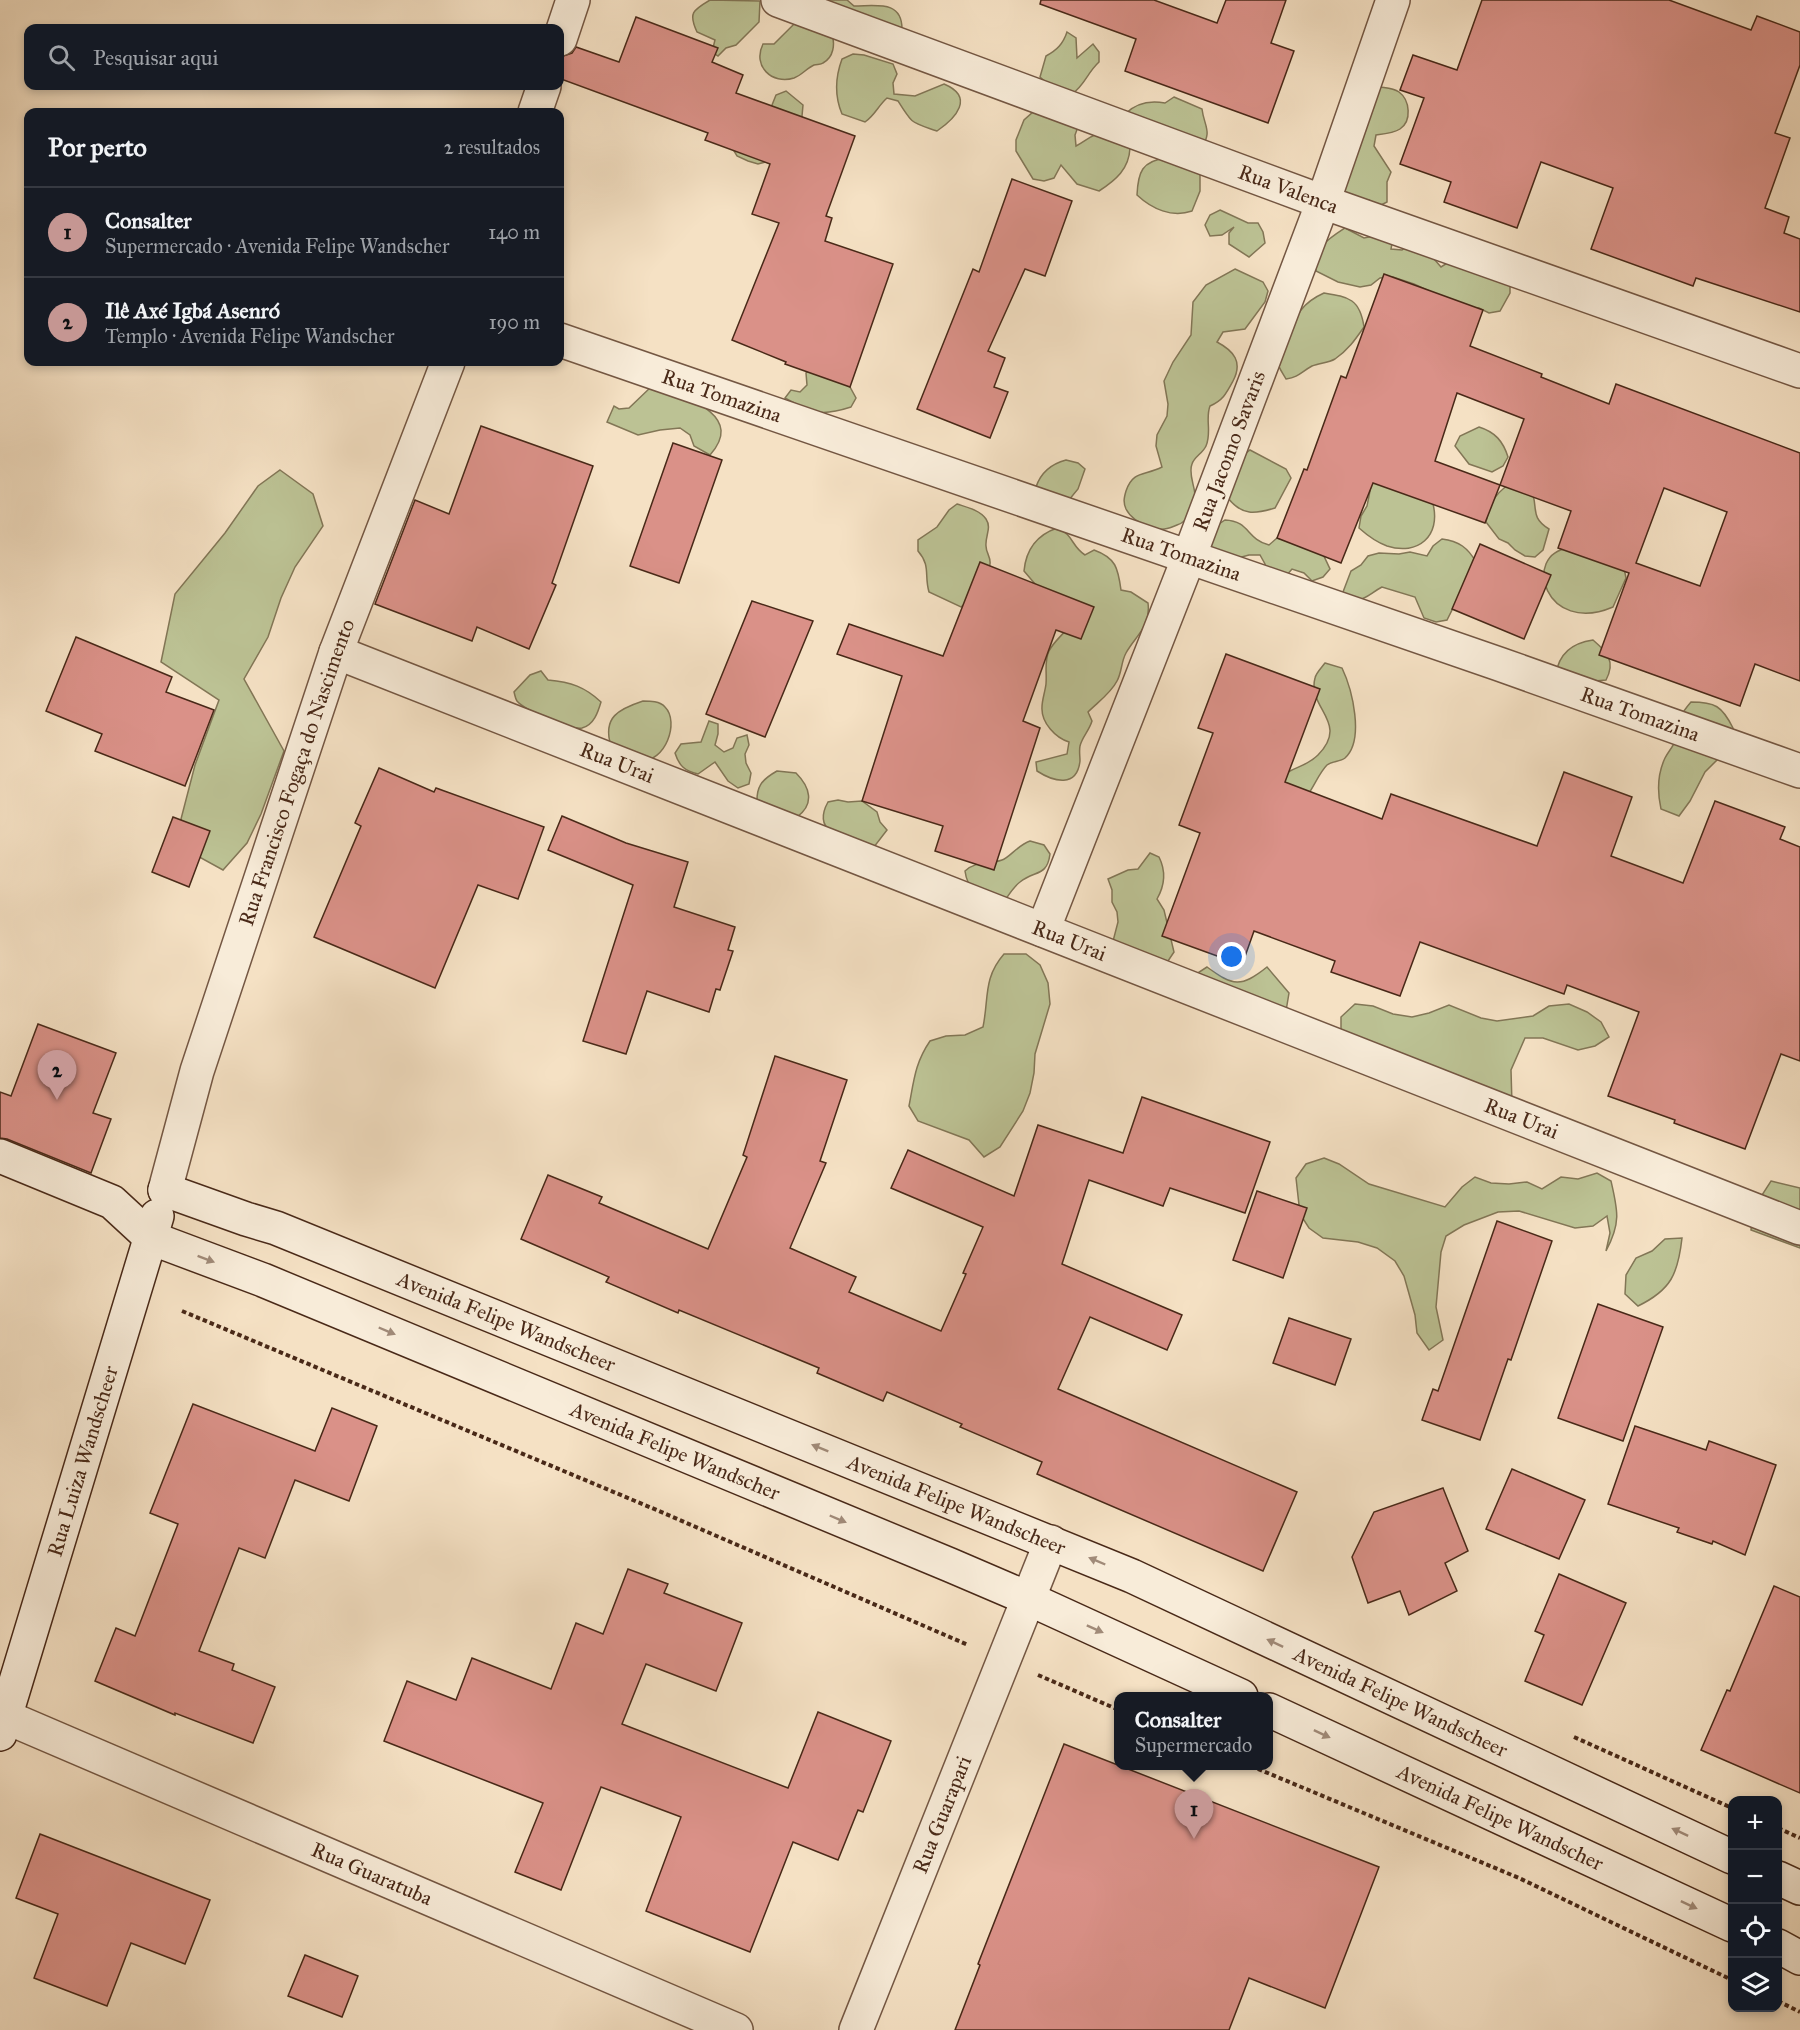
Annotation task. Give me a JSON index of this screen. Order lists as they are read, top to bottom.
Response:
{
  "streets": {
    "street": [
      "Rua Valenca",
      "Rua Tomazina",
      "Rua Jacomo Savaris",
      "Rua Urai",
      "Rua Francisco Fogaça do Nascimento",
      "Avenida Felipe Wandscheer",
      "Avenida Felipe Wandscher",
      "Rua Luiza Wandscheer",
      "Rua Guarapari",
      "Rua Guaratuba"
    ]
  },
  "crossings": [
    ["Rua Valenca", "Rua Jacomo Savaris"],
    ["Rua Tomazina", "Rua Jacomo Savaris"],
    ["Rua Jacomo Savaris", "Rua Urai"],
    ["Rua Urai", "Rua Francisco Fogaça do Nascimento"],
    ["Rua Francisco Fogaça do Nascimento", "Avenida Felipe Wandscheer"],
    ["Rua Francisco Fogaça do Nascimento", "Rua Luiza Wandscheer"],
    ["Avenida Felipe Wandscheer", "Rua Luiza Wandscheer"],
    ["Avenida Felipe Wandscheer", "Rua Guarapari"],
    ["Avenida Felipe Wandscher", "Rua Luiza Wandscheer"],
    ["Avenida Felipe Wandscher", "Rua Guarapari"],
    ["Rua Luiza Wandscheer", "Rua Guaratuba"]
  ],
  "one_way": ["Avenida Felipe Wandscheer", "Avenida Felipe Wandscher"],
  "page": {
    "search": "Pesquisar aqui",
    "heading": ["Por perto", "2 resultados"],
    "list": [
      {
        "mark": "1",
        "name": "Consalter",
        "note": "Supermercado · Avenida Felipe Wandscher",
        "value": "140 m"
      },
      {
        "mark": "2",
        "name": "Ilê Axé Igbá Asenró",
        "note": "Templo · Avenida Felipe Wandscher",
        "value": "190 m"
      }
    ],
    "pins": ["2", "1"],
    "popup": ["Consalter", "Supermercado"],
    "map_buttons": ["+", "−"]
  }
}
